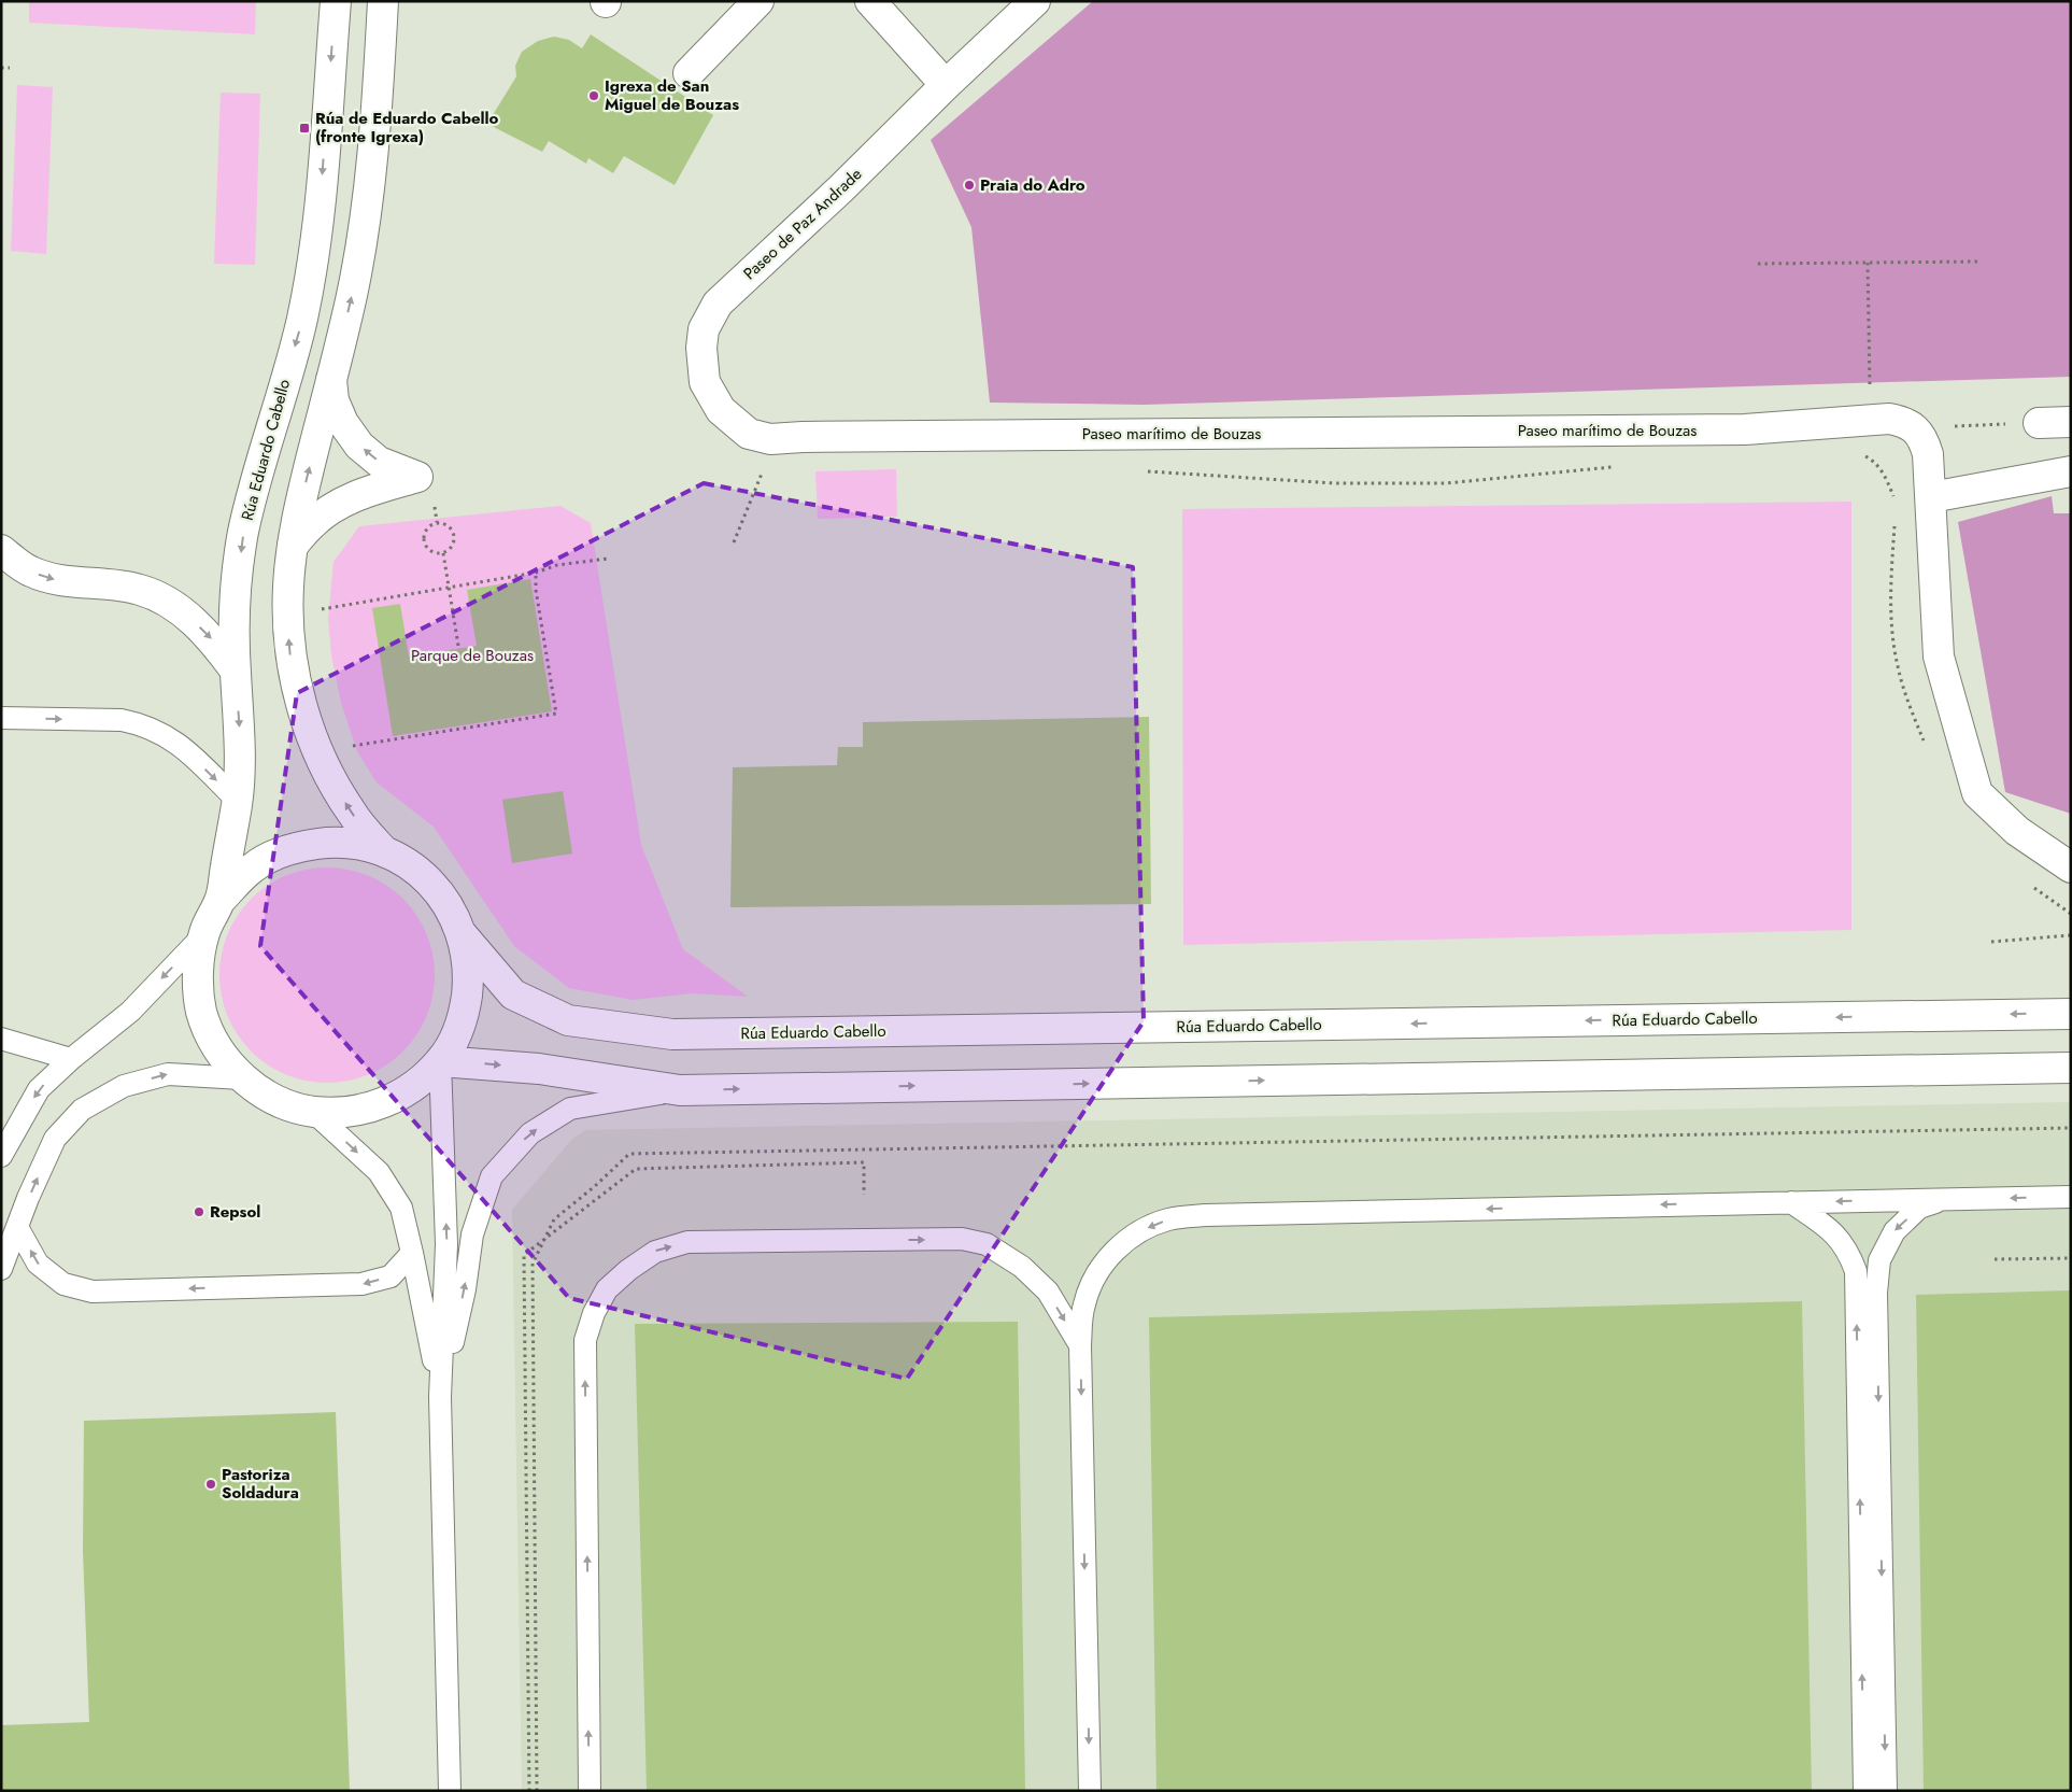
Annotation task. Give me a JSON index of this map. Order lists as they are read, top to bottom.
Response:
{
  "streets": {
    "main road": ["Paseo de Paz Andrade", "Paseo marítimo de Bouzas", "Rúa Eduardo Cabello"]
  },
  "crossings": [
    ["Paseo de Paz Andrade", "Paseo marítimo de Bouzas"]
  ],
  "parks": ["Parque de Bouzas"],
  "places": {
    "other": [
      "Igrexa de San Miguel de Bouzas",
      "Praia do Adro",
      "Repsol",
      "Pastoriza Soldadura"
    ],
    "transit": ["Rúa de Eduardo Cabello (fronte Igrexa)"]
  }
}
